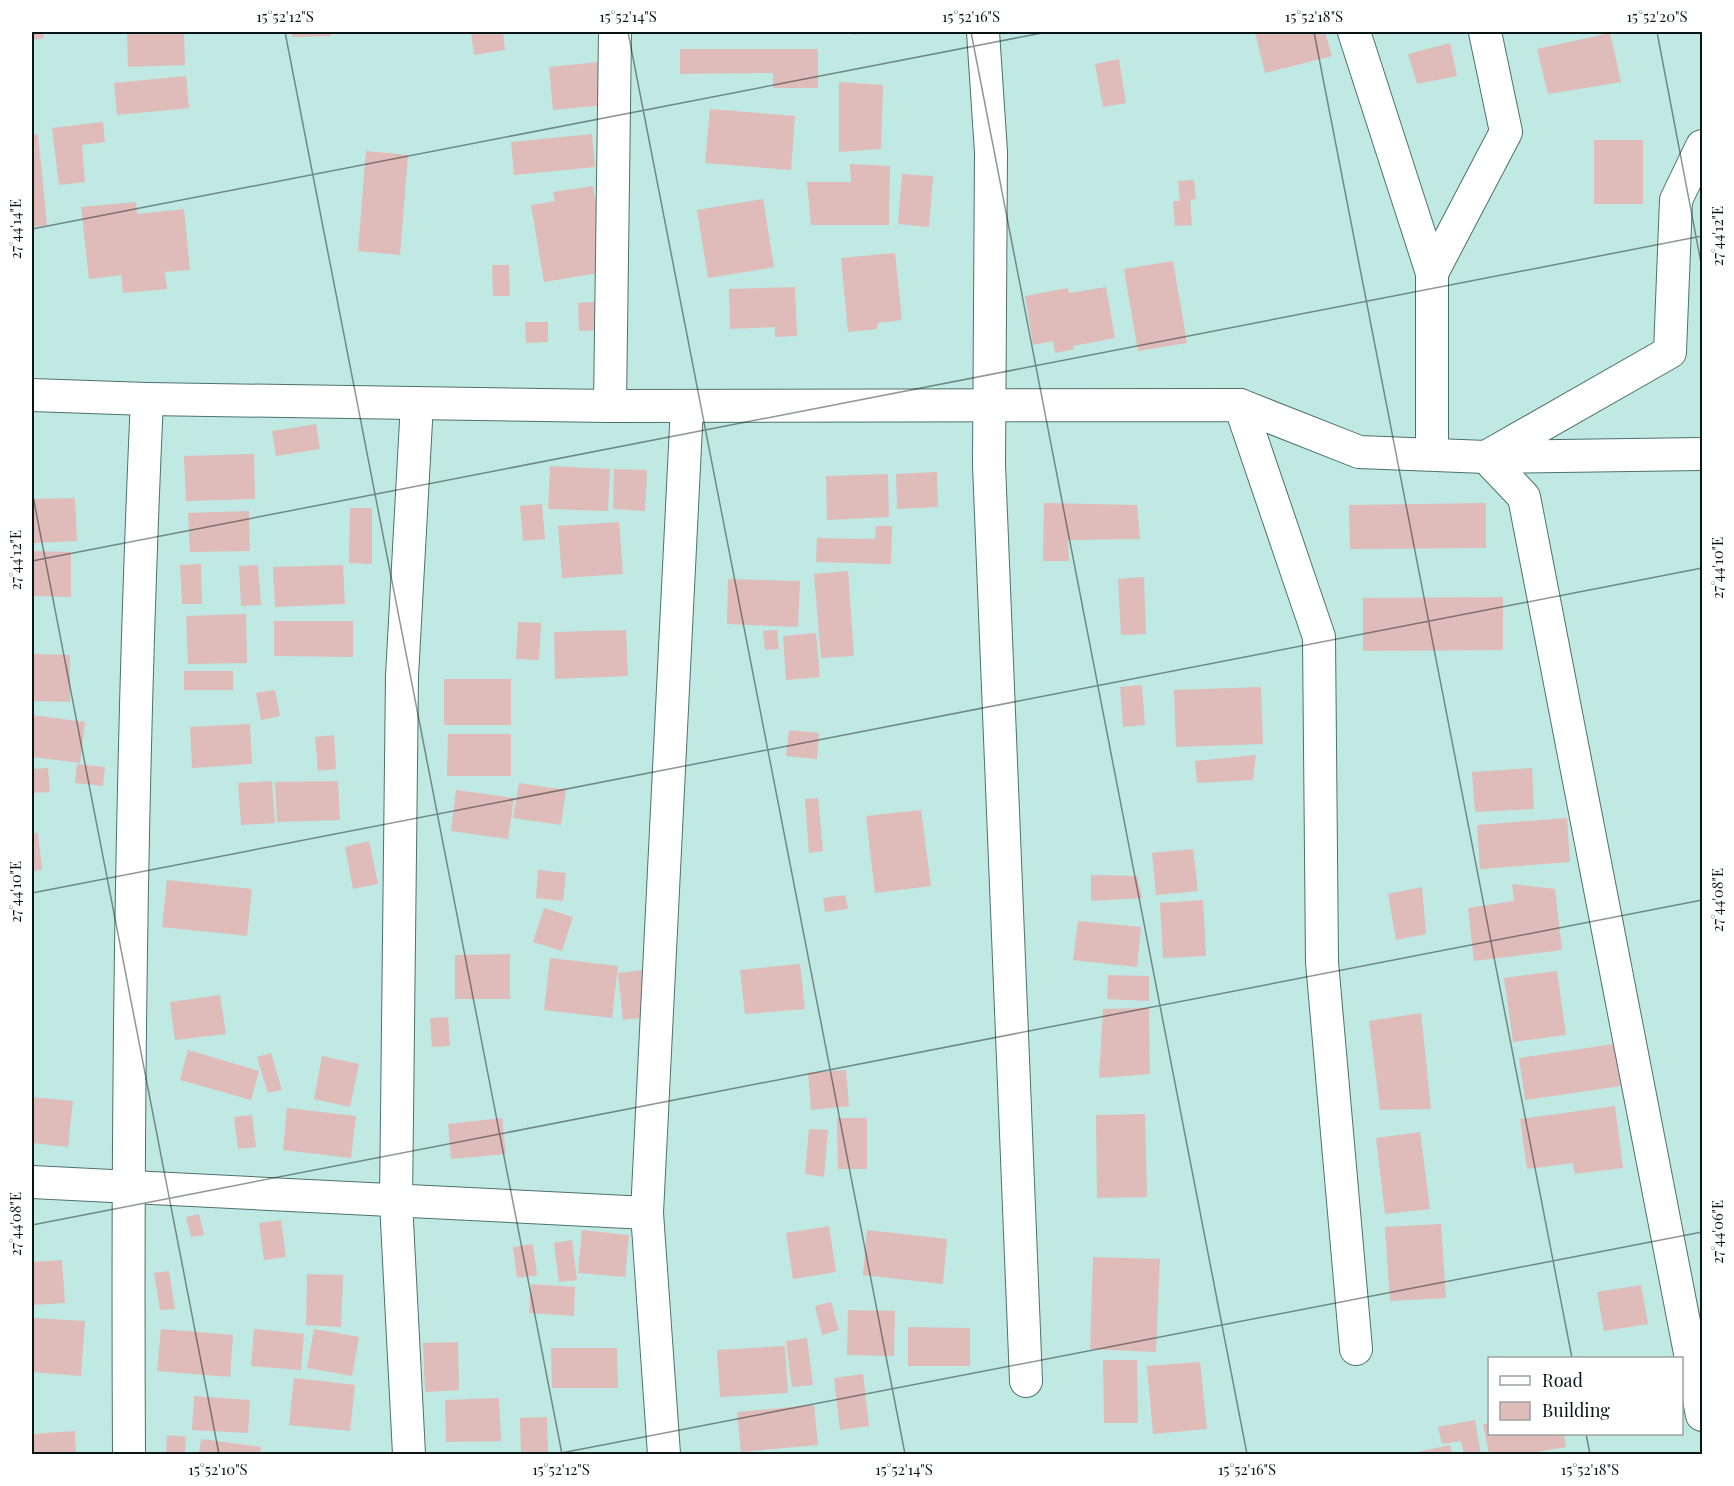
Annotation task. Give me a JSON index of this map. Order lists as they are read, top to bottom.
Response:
{
  "legend": ["Road", "Building"],
  "coordinates": [
    "15°52'12\"S",
    "15°52'14\"S",
    "15°52'16\"S",
    "15°52'18\"S",
    "15°52'20\"S",
    "27°44'14\"E",
    "27°44'12\"E",
    "27°44'10\"E",
    "27°44'08\"E",
    "27°44'06\"E",
    "15°52'10\"S"
  ]
}
